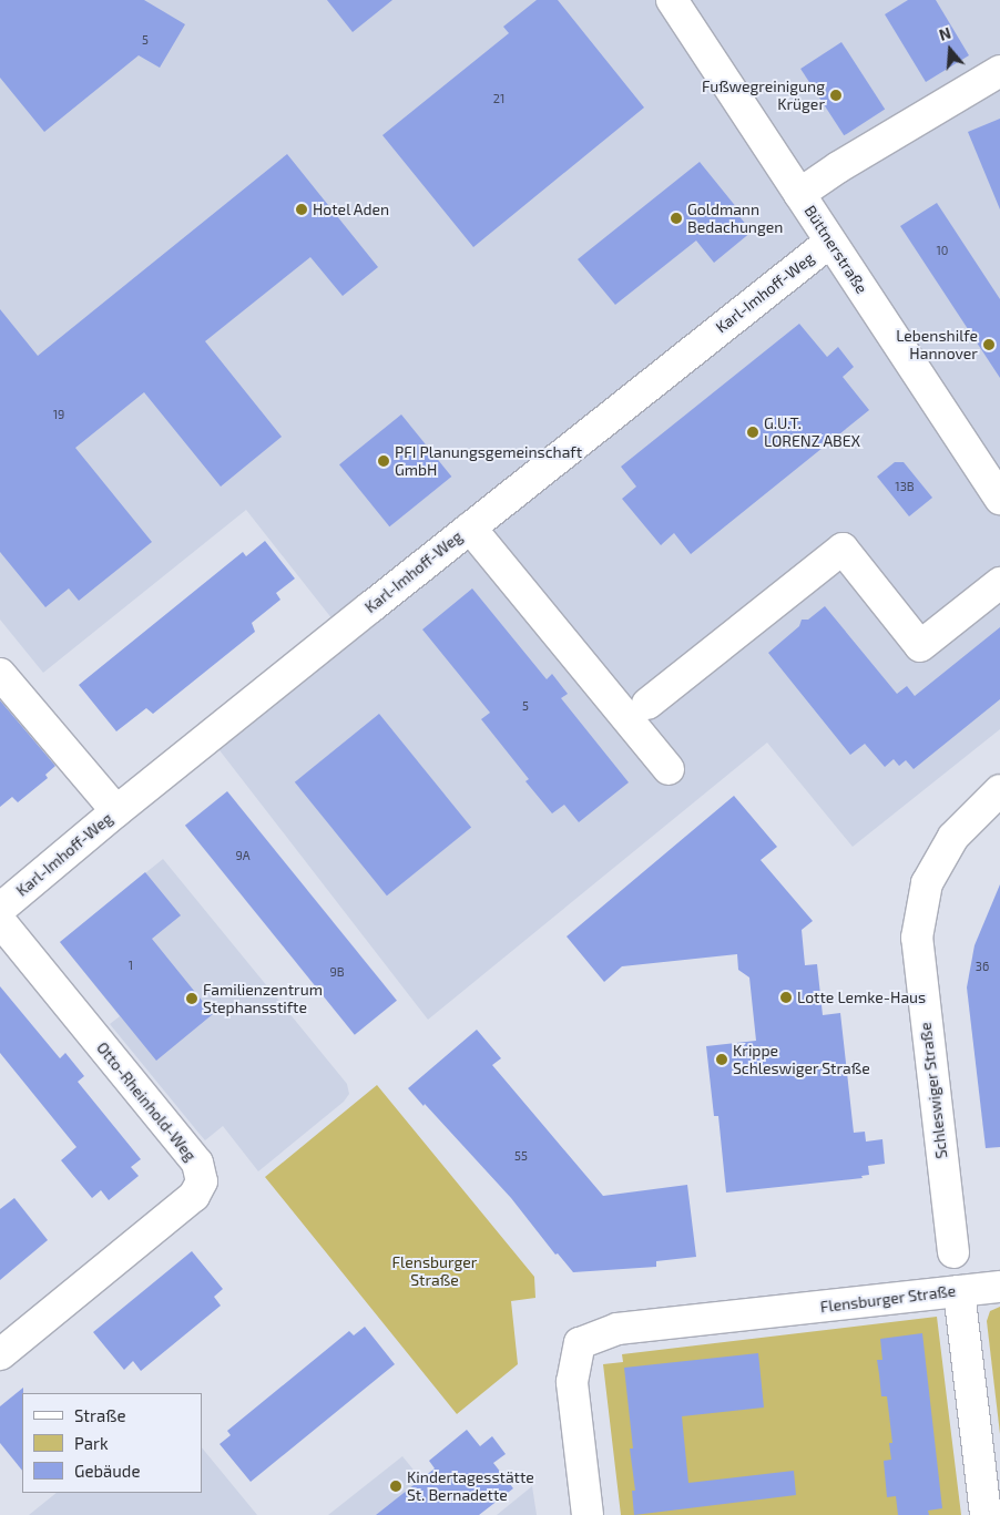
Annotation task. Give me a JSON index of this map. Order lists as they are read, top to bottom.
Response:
{
  "streets": {
    "street": [
      "Büttnerstraße",
      "Karl-Imhoff-Weg",
      "Schleswiger Straße",
      "Otto-Rheinhold-Weg",
      "Flensburger Straße"
    ]
  },
  "crossings": [
    ["Büttnerstraße", "Karl-Imhoff-Weg"]
  ],
  "parks": ["Flensburger Straße"],
  "places": [
    "Fußwegreinigung Krüger",
    "Hotel Aden",
    "Goldmann Bedachungen",
    "Lebenshilfe Hannover",
    "G.U.T. LORENZ ABEX",
    "PFI Planungsgemeinschaft GmbH",
    "Lotte Lemke-Haus",
    "Familienzentrum Stephansstifte",
    "Krippe Schleswiger Straße",
    "Kindertagesstätte St. Bernadette"
  ],
  "house_numbers": [
    "5",
    "21",
    "10",
    "19",
    "13B",
    "5",
    "9A",
    "1",
    "36",
    "9B",
    "55"
  ],
  "legend": ["Straße", "Park", "Gebäude"],
  "north": "top"
}
